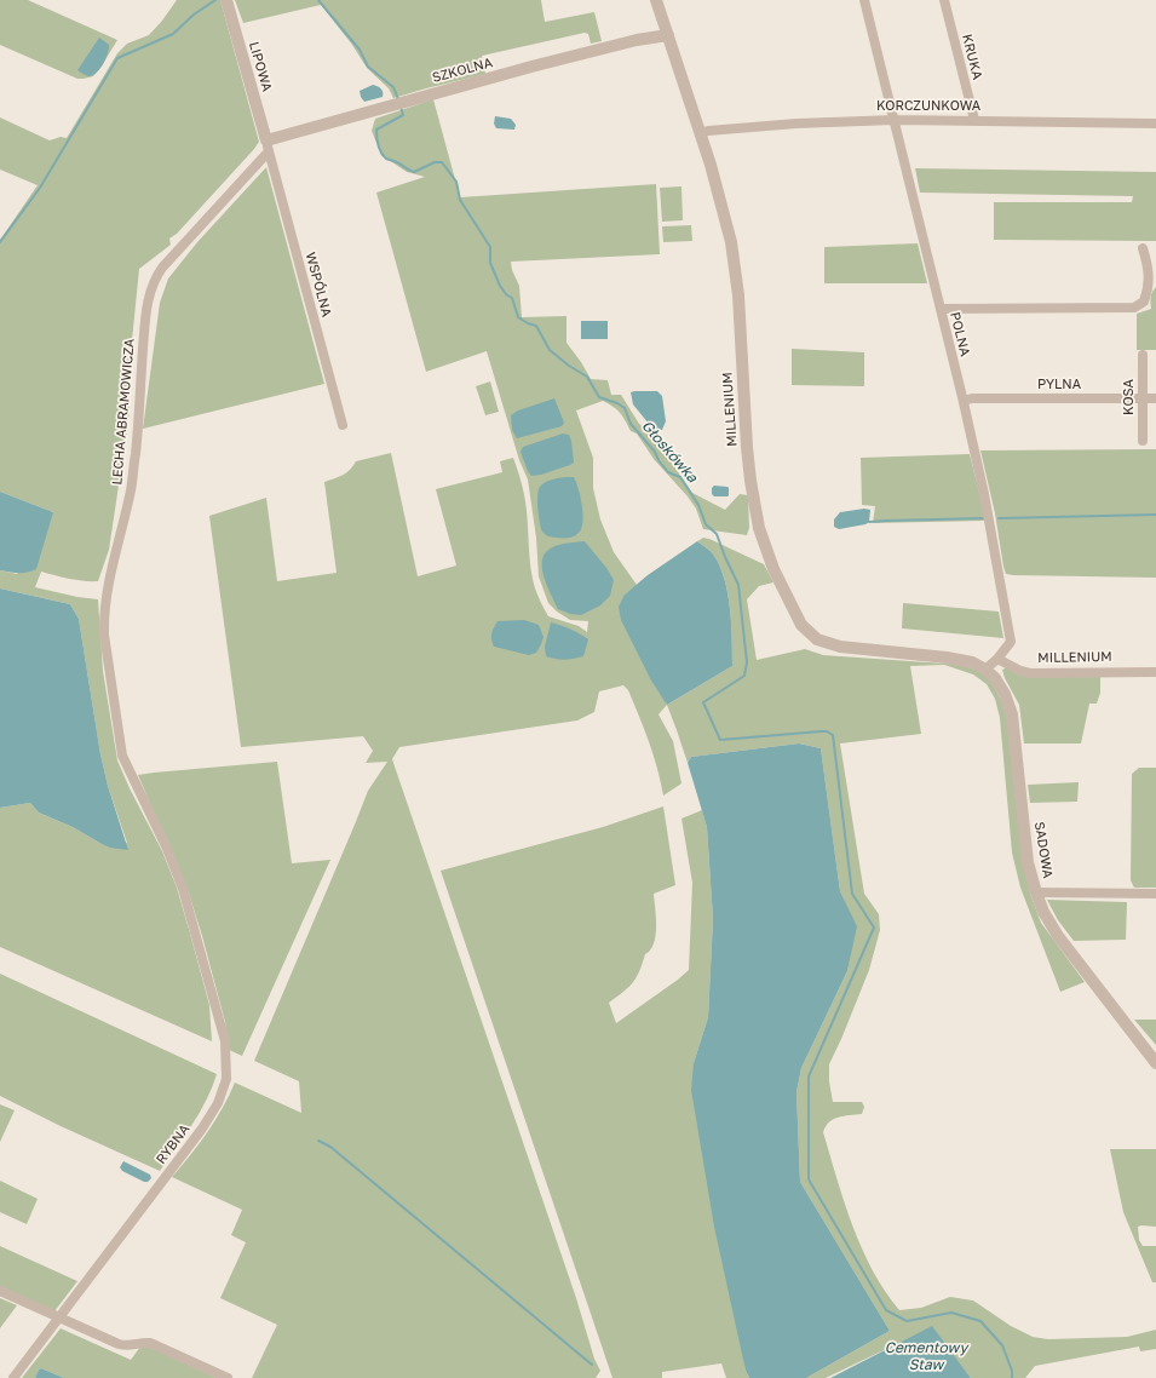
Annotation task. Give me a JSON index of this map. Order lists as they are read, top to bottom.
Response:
{
  "streets": {
    "street": [
      "KRUKA",
      "LIPOWA",
      "SZKOLNA",
      "KORCZUNKOWA",
      "WSPÓLNA",
      "POLNA",
      "PYLNA",
      "KOSA",
      "MILLENIUM",
      "LECHA ABRAMOWICZA",
      "SADOWA",
      "RYBNA"
    ]
  },
  "crossings": [
    ["KRUKA", "KORCZUNKOWA"],
    ["LIPOWA", "SZKOLNA"],
    ["LIPOWA", "WSPÓLNA"],
    ["LIPOWA", "LECHA ABRAMOWICZA"],
    ["SZKOLNA", "WSPÓLNA"],
    ["SZKOLNA", "MILLENIUM"],
    ["SZKOLNA", "LECHA ABRAMOWICZA"],
    ["KORCZUNKOWA", "POLNA"],
    ["KORCZUNKOWA", "MILLENIUM"],
    ["WSPÓLNA", "LECHA ABRAMOWICZA"],
    ["POLNA", "PYLNA"],
    ["POLNA", "MILLENIUM"],
    ["POLNA", "SADOWA"],
    ["PYLNA", "KOSA"],
    ["MILLENIUM", "SADOWA"],
    ["LECHA ABRAMOWICZA", "RYBNA"]
  ],
  "water": ["Głoskówka", "Cementowy Staw"]
}
